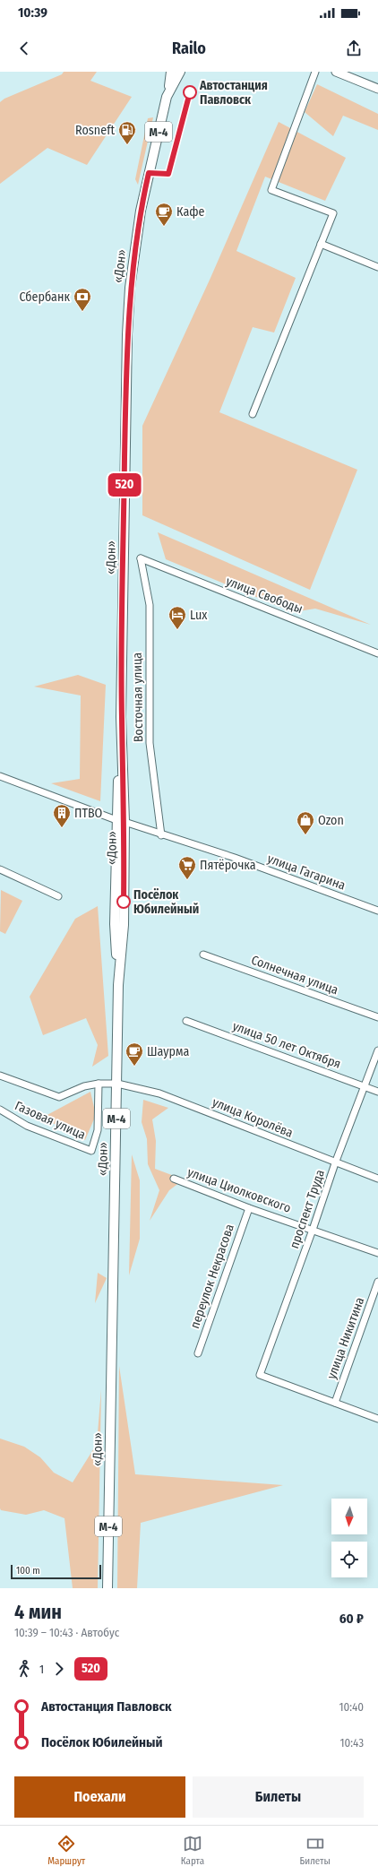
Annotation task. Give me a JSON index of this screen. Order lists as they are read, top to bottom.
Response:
{
  "streets": {
    "main road": ["М-4", "«Дон»"],
    "street": [
      "улица Свободы",
      "Восточная улица",
      "улица Гагарина",
      "Солнечная улица",
      "улица 50 лет Октября",
      "улица Королёва",
      "Газовая улица",
      "улица Циолковского",
      "проспект Труда",
      "переулок Некрасова",
      "улица Никитина"
    ]
  },
  "crossings": [
    ["«Дон»", "улица Гагарина"],
    ["«Дон»", "улица Королёва"],
    ["улица Свободы", "Восточная улица"],
    ["Восточная улица", "улица Гагарина"],
    ["улица 50 лет Октября", "проспект Труда"],
    ["улица Королёва", "проспект Труда"],
    ["улица Циолковского", "проспект Труда"],
    ["улица Циолковского", "переулок Некрасова"],
    ["проспект Труда", "улица Никитина"]
  ],
  "places": {
    "other": ["Автостанция Павловск", "Посёлок Юбилейный"],
    "fuel station": ["Rosneft"],
    "cafe": ["Кафе", "Шаурма"],
    "bank": ["Сбербанк"],
    "hotel": ["Lux"],
    "building": ["ПТВО"],
    "shop": ["Ozon"],
    "supermarket": ["Пятёрочка"]
  },
  "lines": ["bus line 520"],
  "scale_bar": "100 m",
  "north": "bottom",
  "page": {
    "status": "10:39",
    "header": "Railo",
    "on_map": "520",
    "scale": "100 m",
    "heading": ["4 мин", "10:39 – 10:43 · Автобус", "60 ₽"],
    "legs": ["1", "520"],
    "list": [
      {
        "name": "Автостанция Павловск",
        "value": "10:40"
      },
      {
        "name": "Посёлок Юбилейный",
        "value": "10:43"
      }
    ],
    "buttons": ["Поехали", "Билеты"],
    "tabs": ["Маршрут", "Карта", "Билеты"]
  }
}
